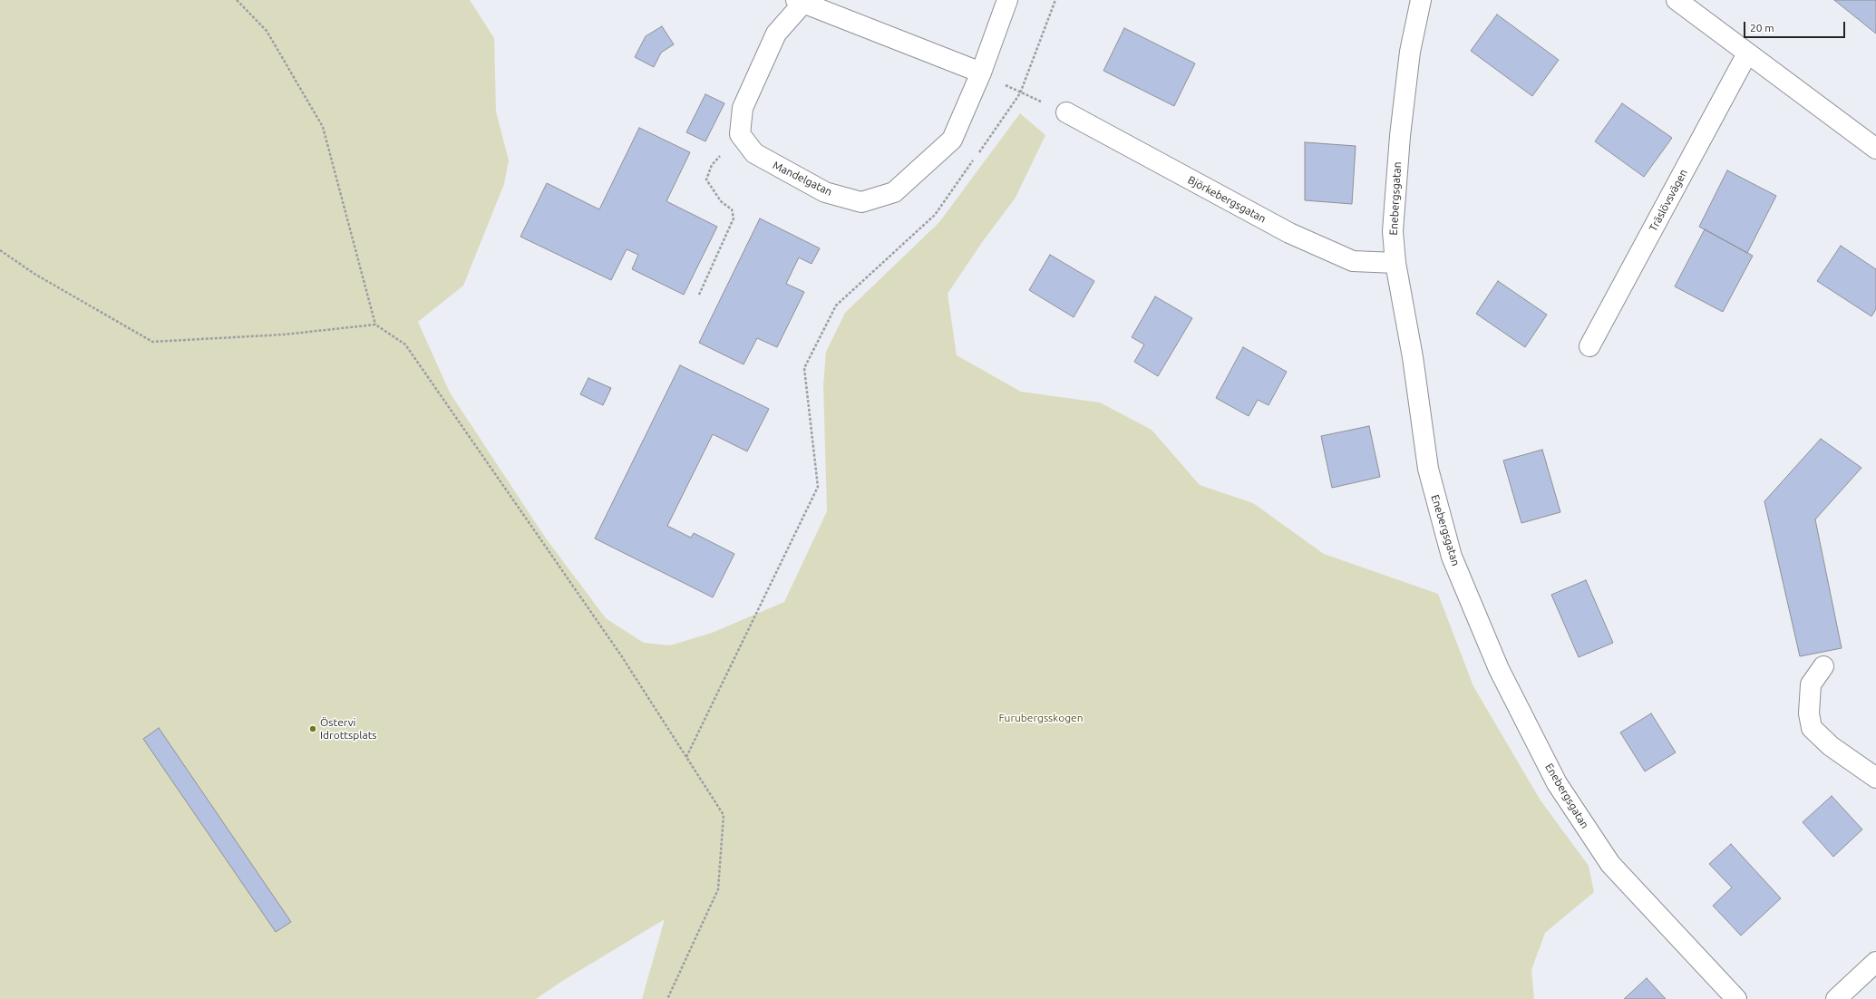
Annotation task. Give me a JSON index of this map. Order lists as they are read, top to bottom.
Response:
{
  "streets": {
    "street": [
      "Mandelgatan",
      "Enebergsgatan",
      "Björkebergsgatan",
      "Träslövsvägen"
    ]
  },
  "crossings": [
    ["Enebergsgatan", "Björkebergsgatan"]
  ],
  "parks": ["Furubergsskogen"],
  "places": ["Östervi Idrottsplats"],
  "scale_bar": "20 m"
}
